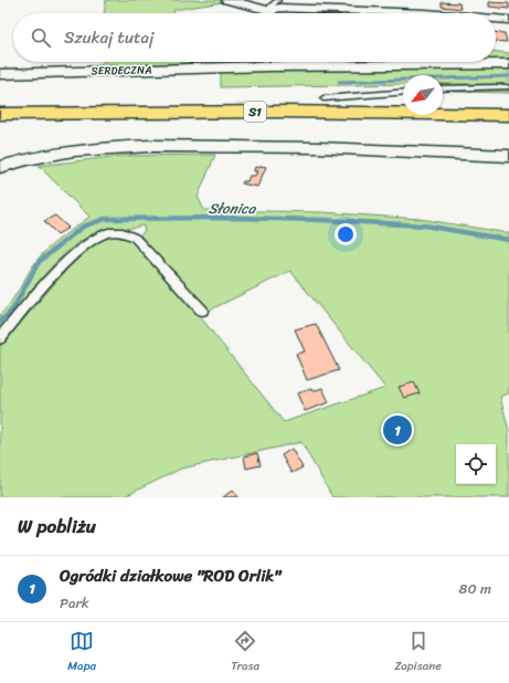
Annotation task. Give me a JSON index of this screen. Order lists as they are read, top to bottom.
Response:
{
  "streets": {
    "highway": ["S1"],
    "street": ["SERDECZNA"]
  },
  "water": ["Słonica"],
  "north": "bottom left",
  "page": {
    "search": "Szukaj tutaj",
    "pins": "1",
    "heading": "W pobliżu",
    "list": [
      {
        "mark": "1",
        "name": "Ogródki działkowe \"ROD Orlik\"",
        "note": "Park",
        "value": "80 m"
      }
    ],
    "nav": ["Mapa", "Trasa", "Zapisane"]
  }
}
